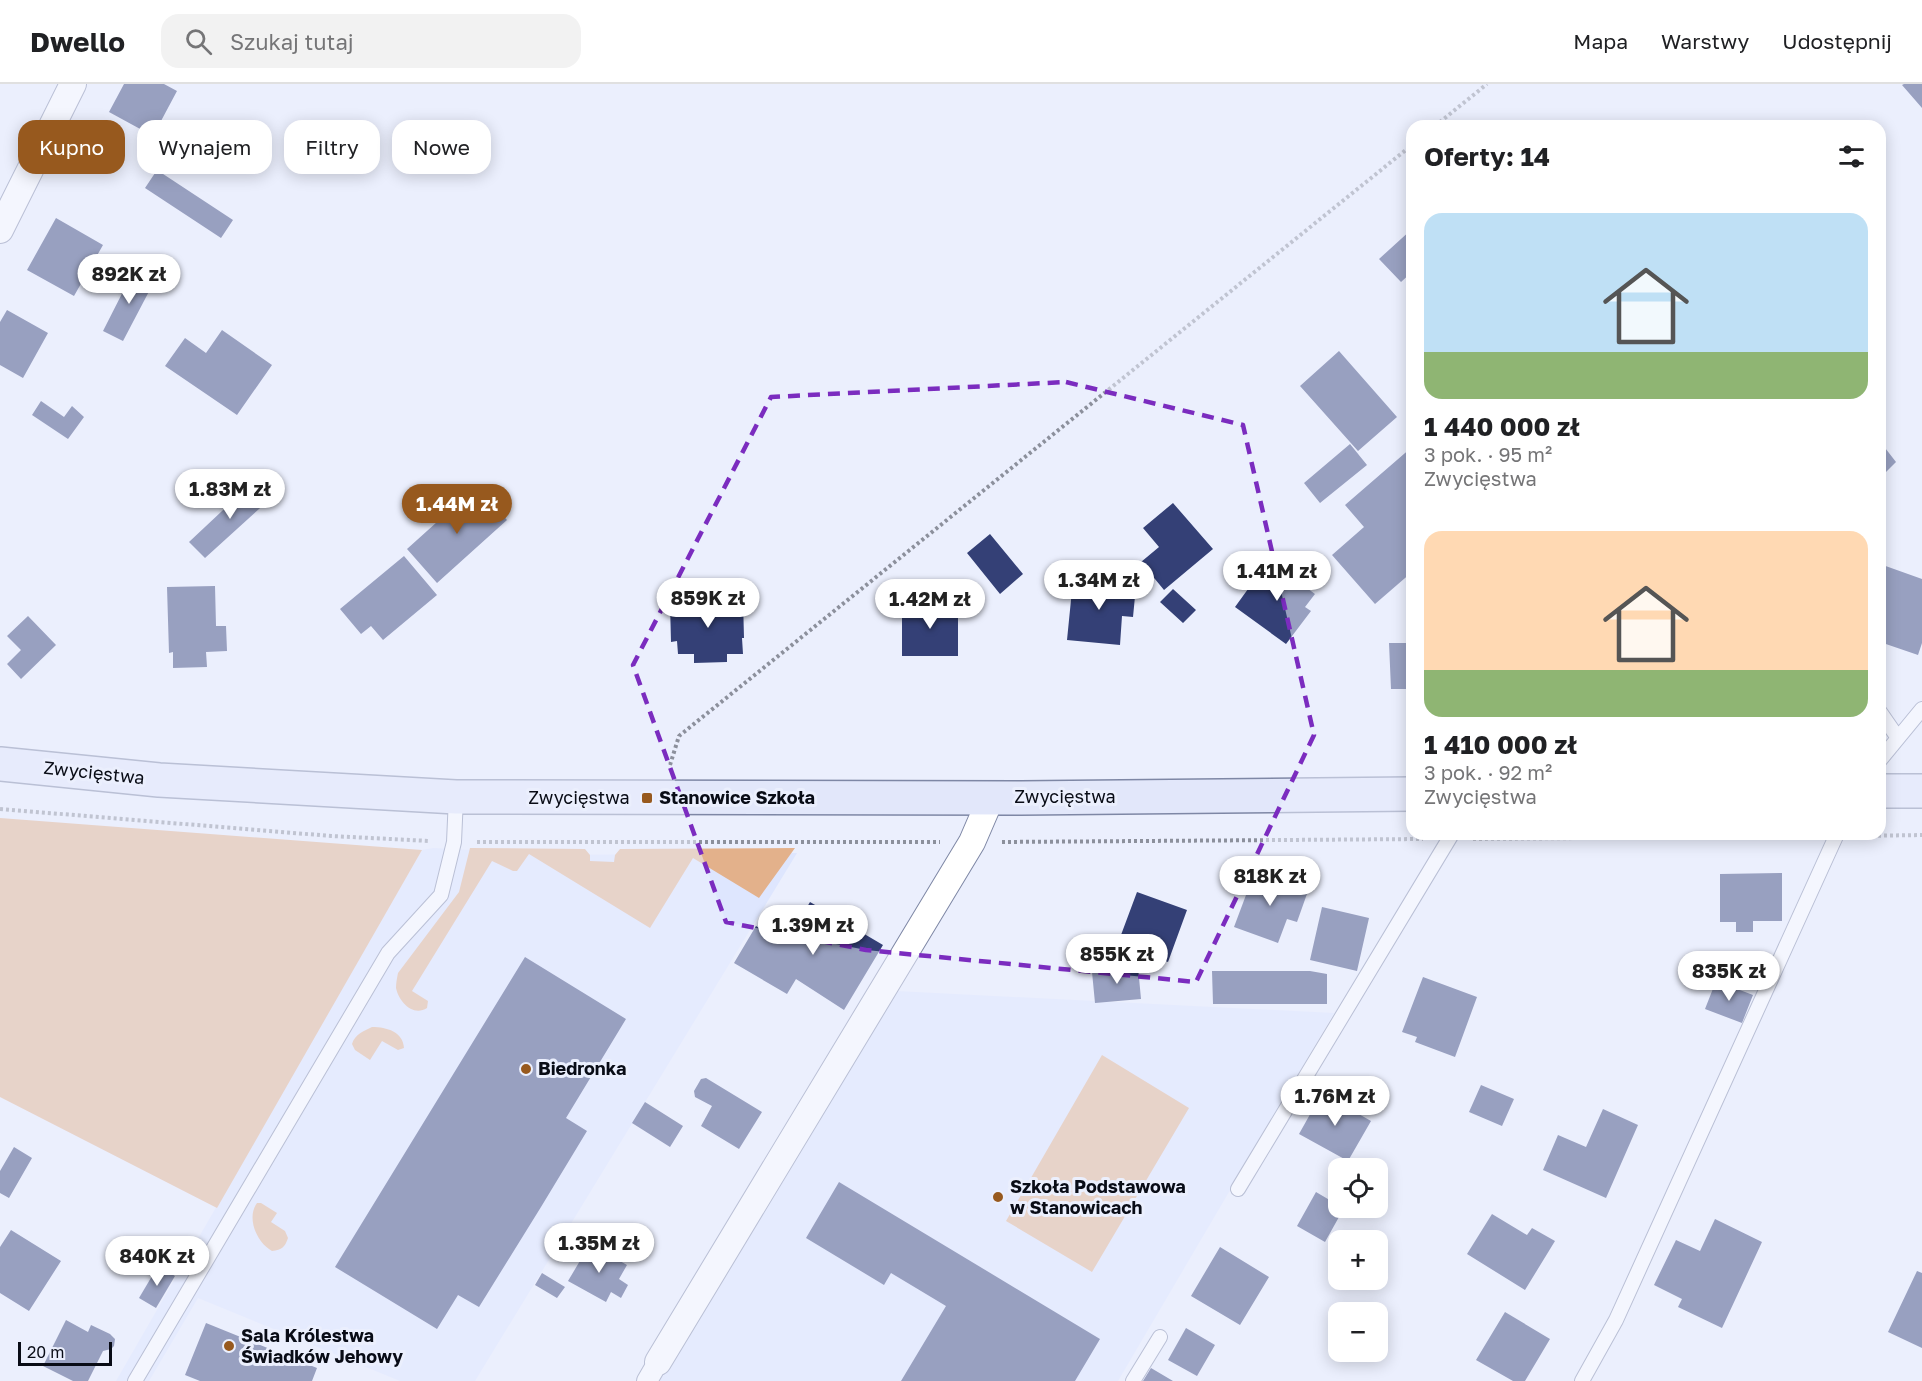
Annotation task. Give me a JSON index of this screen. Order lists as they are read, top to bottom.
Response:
{
  "streets": {
    "main road": ["Zwycięstwa"]
  },
  "places": {
    "transit": ["Stanowice Szkoła"],
    "other": ["Biedronka", "Szkoła Podstawowa w Stanowicach", "Sala Królestwa Świadków Jehowy"]
  },
  "scale_bar": "20 m",
  "page": {
    "header": "Dwello",
    "search": "Szukaj tutaj",
    "nav": ["Mapa", "Warstwy", "Udostępnij"],
    "chip": [
      "Kupno",
      "Wynajem",
      "Filtry",
      "Nowe"
    ],
    "heading": "Oferty: 14",
    "list": [
      {
        "name": "1 440 000 zł",
        "note": "3 pok. · 95 m² · Zwycięstwa"
      },
      {
        "name": "1 410 000 zł",
        "note": "3 pok. · 92 m² · Zwycięstwa"
      }
    ],
    "price": [
      "892K zł",
      "1.83M zł",
      "1.44M zł",
      "1.41M zł",
      "1.34M zł",
      "859K zł",
      "1.42M zł",
      "818K zł",
      "1.39M zł",
      "855K zł",
      "835K zł",
      "1.76M zł",
      "1.35M zł",
      "840K zł"
    ],
    "map_buttons": ["+", "−"],
    "scale": "20 m"
  }
}
